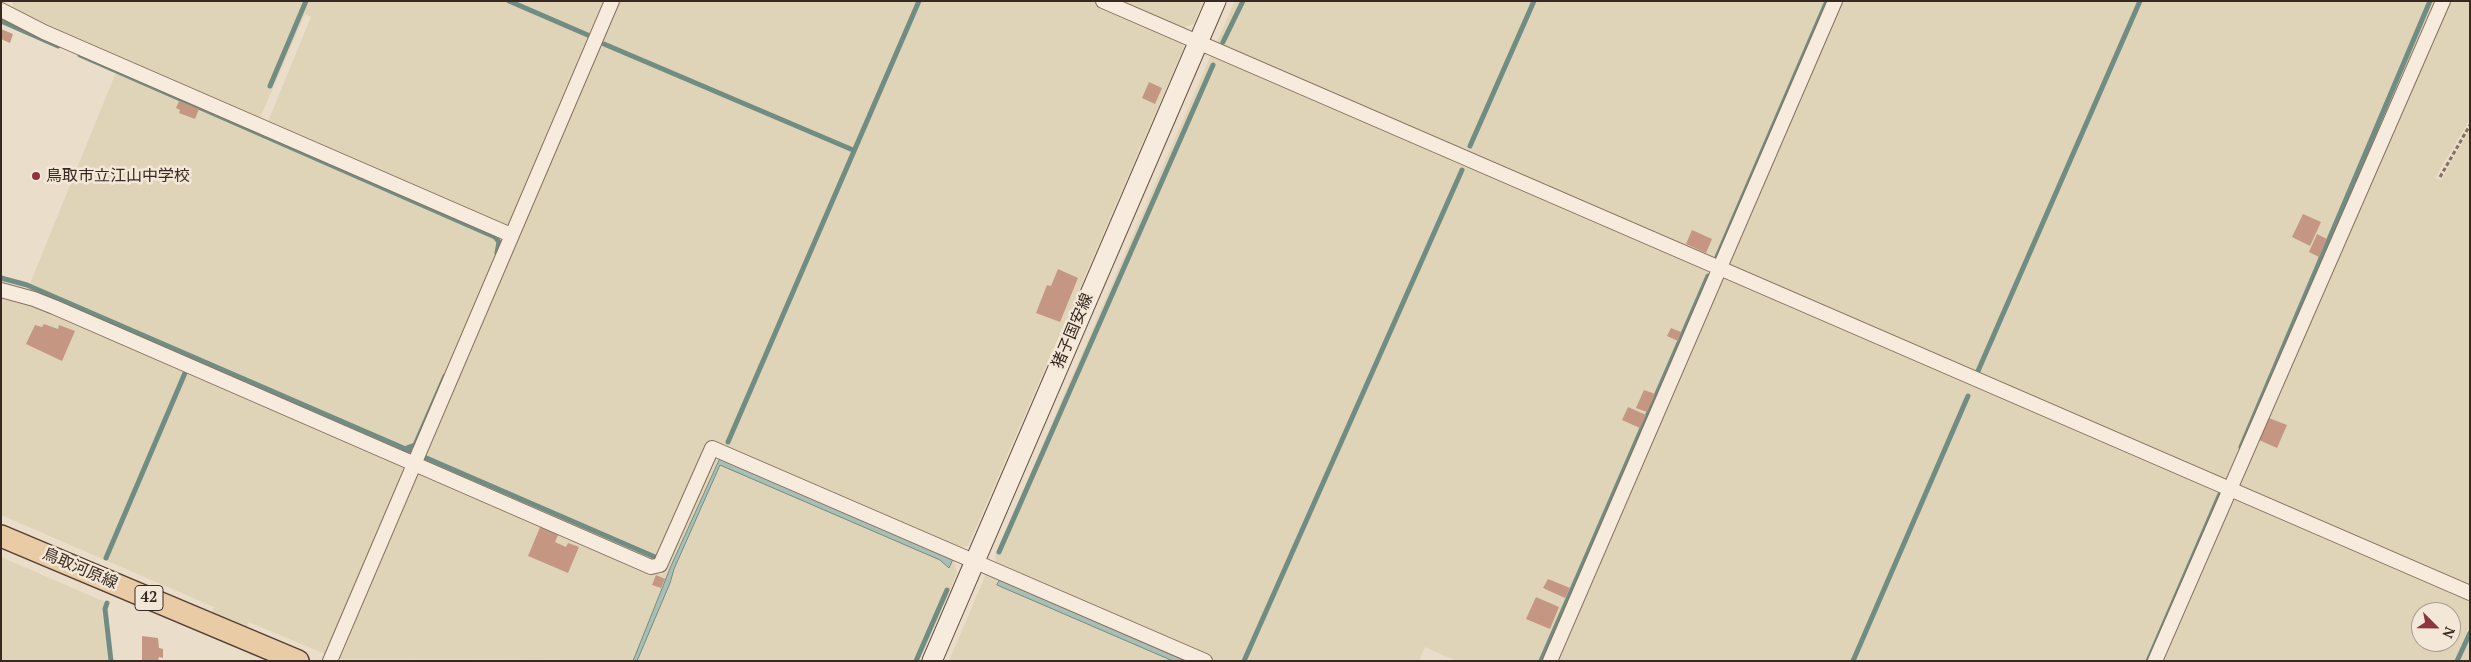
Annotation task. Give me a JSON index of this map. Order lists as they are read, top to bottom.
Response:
{
  "streets": {
    "main road": ["猪子国安線", "鳥取河原線", "42"]
  },
  "places": ["鳥取市立江山中学校"],
  "north": "bottom right"
}
